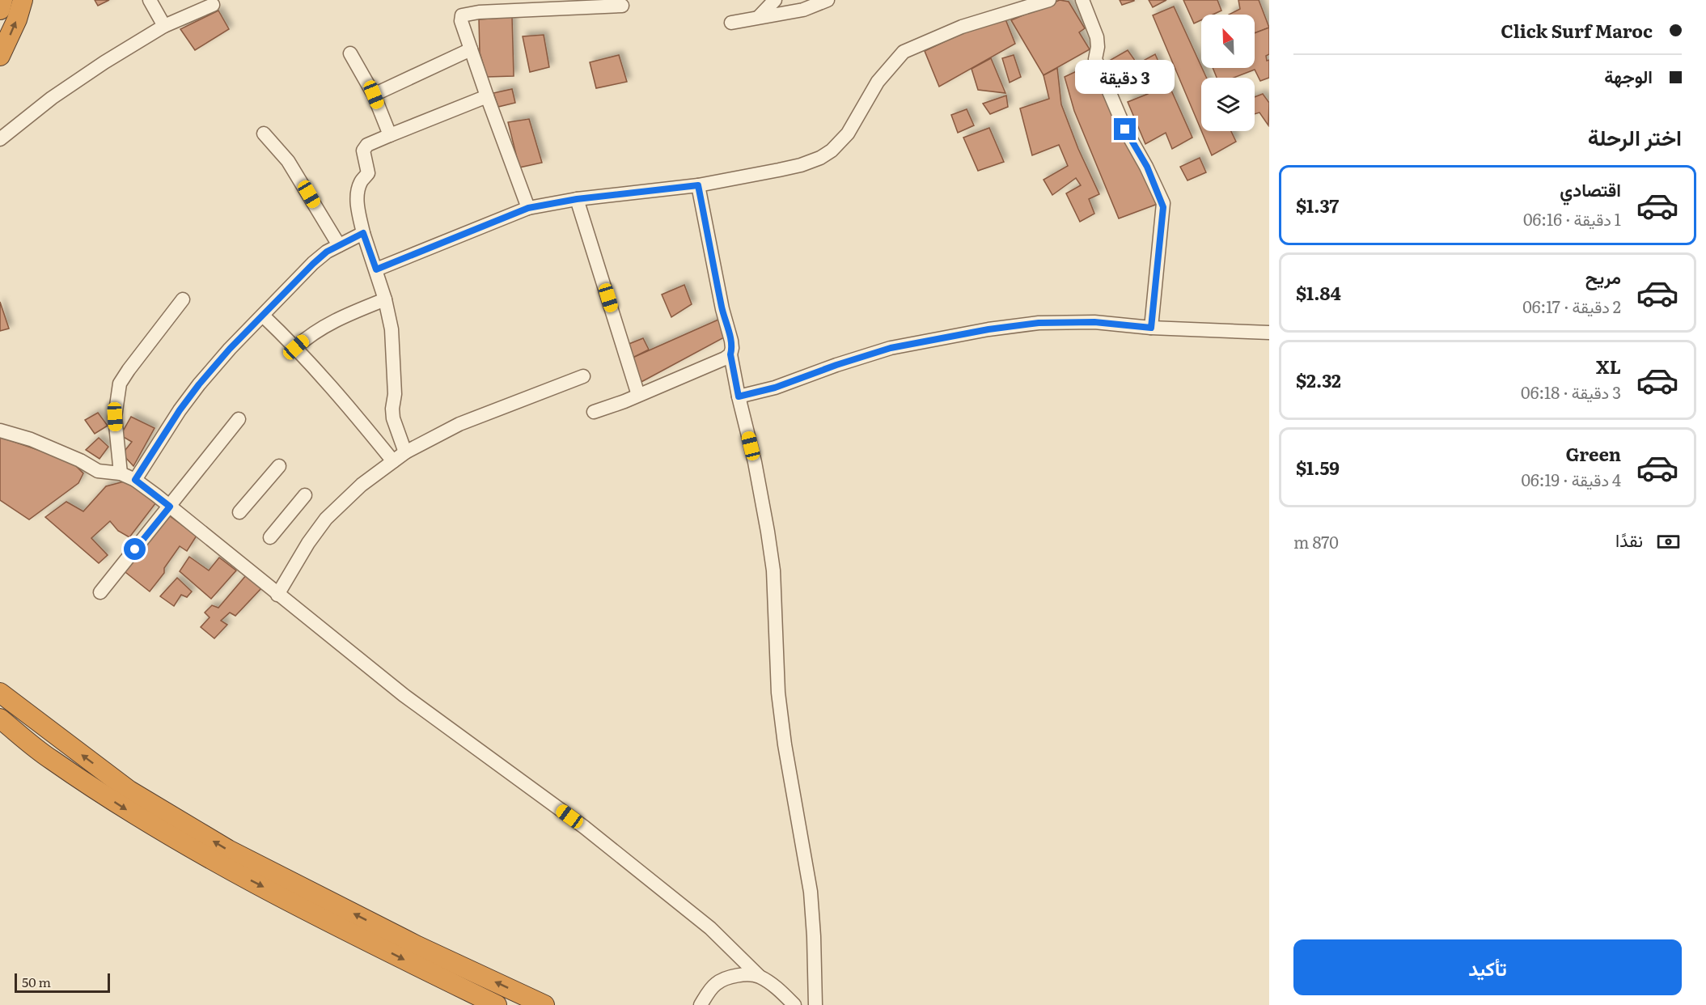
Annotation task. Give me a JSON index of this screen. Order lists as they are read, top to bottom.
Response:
{
  "scale_bar": "50 m",
  "north": "top left",
  "page": {
    "banner": ["Click Surf Maroc", "الوجهة"],
    "bubble": "3 دقيقة",
    "heading": "اختر الرحلة",
    "list": [
      {
        "name": "اقتصادي",
        "note": "1 دقيقة · 06:16",
        "value": "$1.37"
      },
      {
        "name": "مريح",
        "note": "2 دقيقة · 06:17",
        "value": "$1.84"
      },
      {
        "name": "XL",
        "note": "3 دقيقة · 06:18",
        "value": "$2.32"
      },
      {
        "name": "Green",
        "note": "4 دقيقة · 06:19",
        "value": "$1.59"
      }
    ],
    "pay": ["نقدًا", "870 m"],
    "buttons": "تأكيد",
    "scale": "50 m"
  }
}
